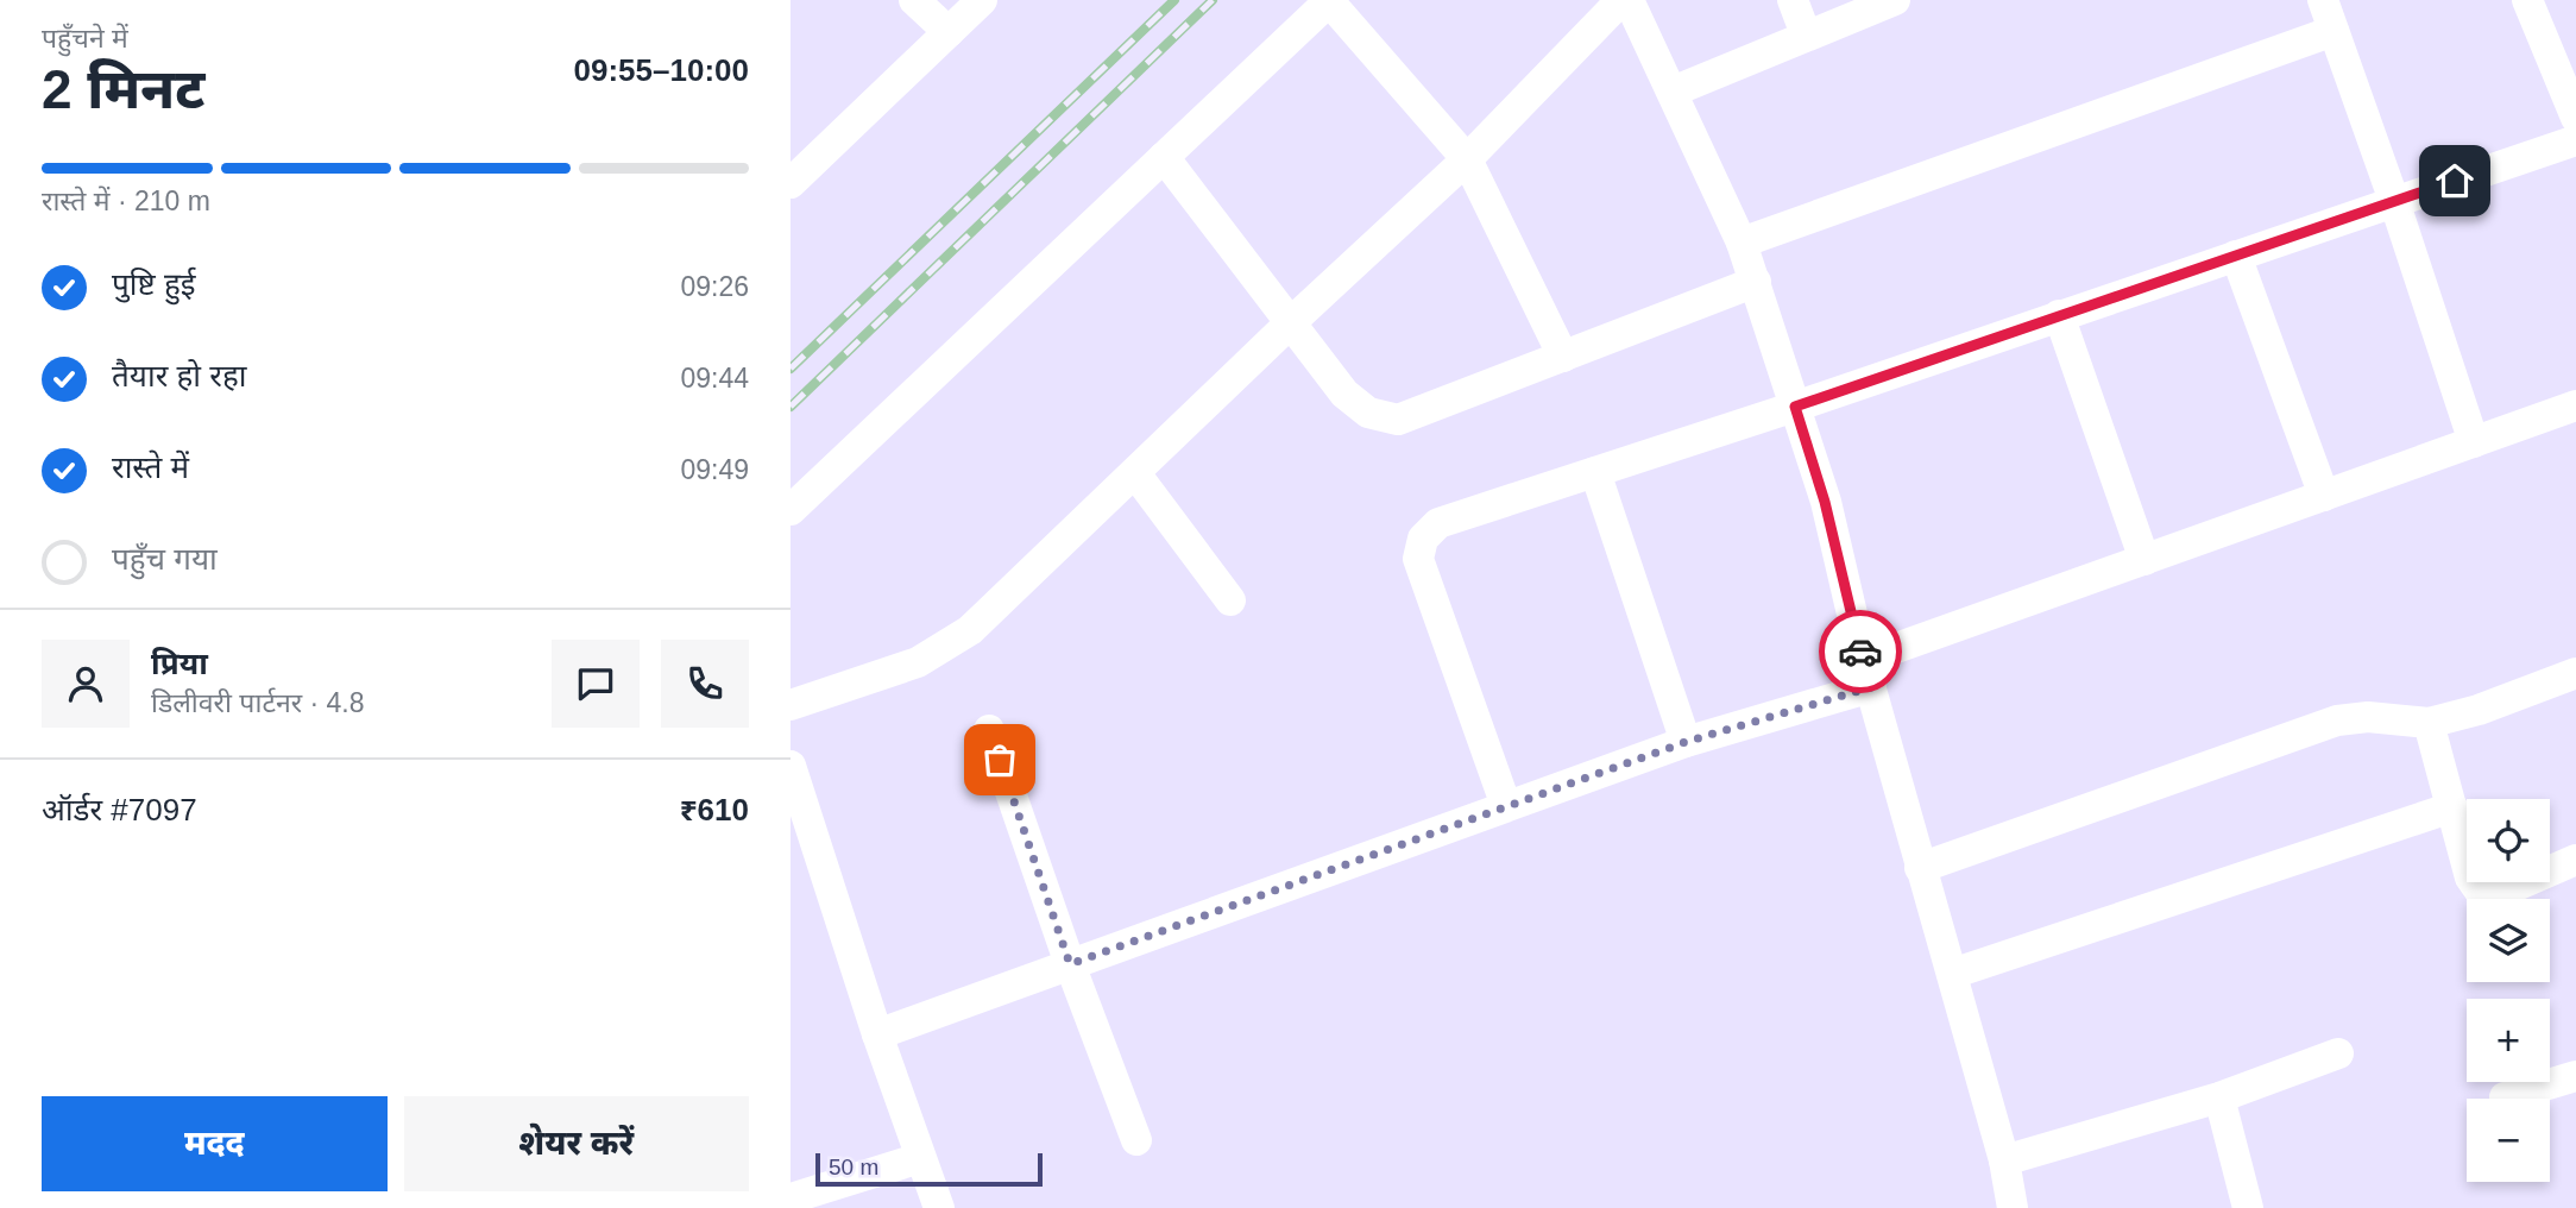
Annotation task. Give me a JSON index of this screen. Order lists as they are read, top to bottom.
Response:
{
  "scale_bar": "50 m",
  "page": {
    "heading": ["2 मिनट", "पहुँचने में", "09:55–10:00"],
    "panel": [
      "प्रिया",
      "डिलीवरी पार्टनर · 4.8",
      "ऑर्डर #7097",
      "₹610"
    ],
    "bar": "रास्ते में · 210 m",
    "list": [
      ["पुष्टि हुई", "09:26"],
      ["तैयार हो रहा", "09:44"],
      ["रास्ते में", "09:49"],
      "पहुँच गया"
    ],
    "map_buttons": ["+", "−"],
    "buttons": ["मदद", "शेयर करें"],
    "scale": "50 m"
  }
}
